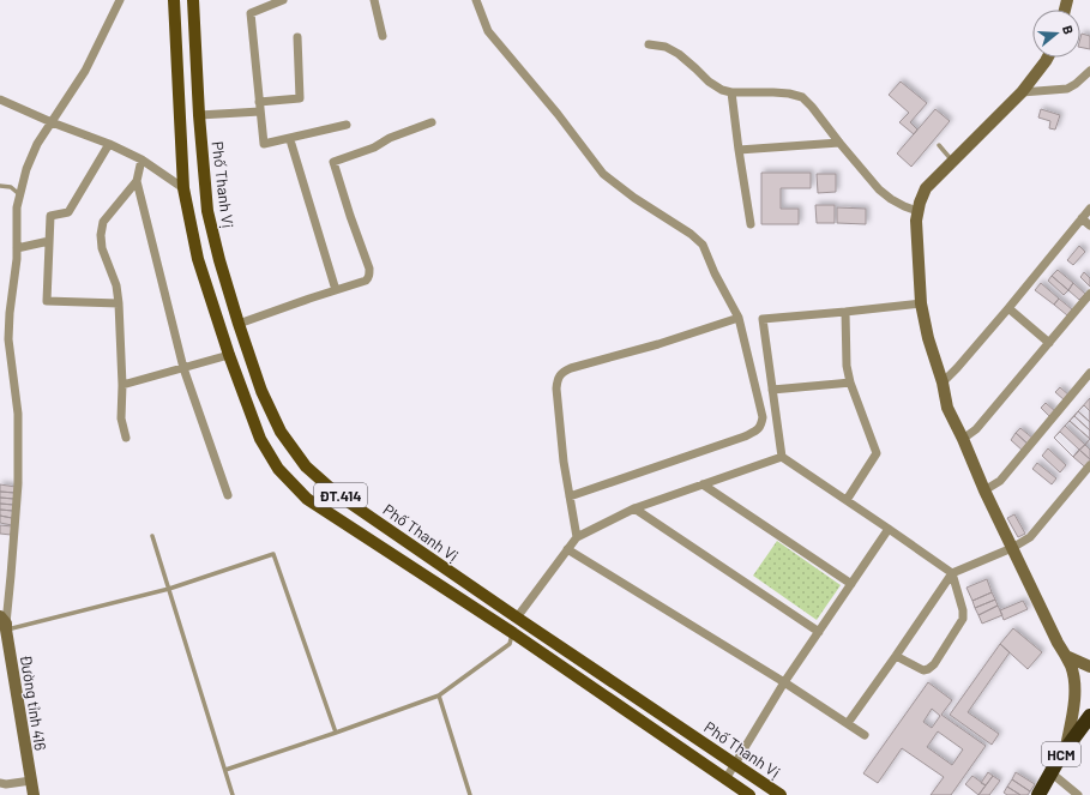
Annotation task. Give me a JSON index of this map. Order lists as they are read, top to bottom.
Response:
{
  "streets": {
    "highway": ["HCM"],
    "main road": ["Phố Thanh Vị", "ĐT.414"],
    "street": ["Đường tỉnh 416"]
  },
  "north": "right"
}
